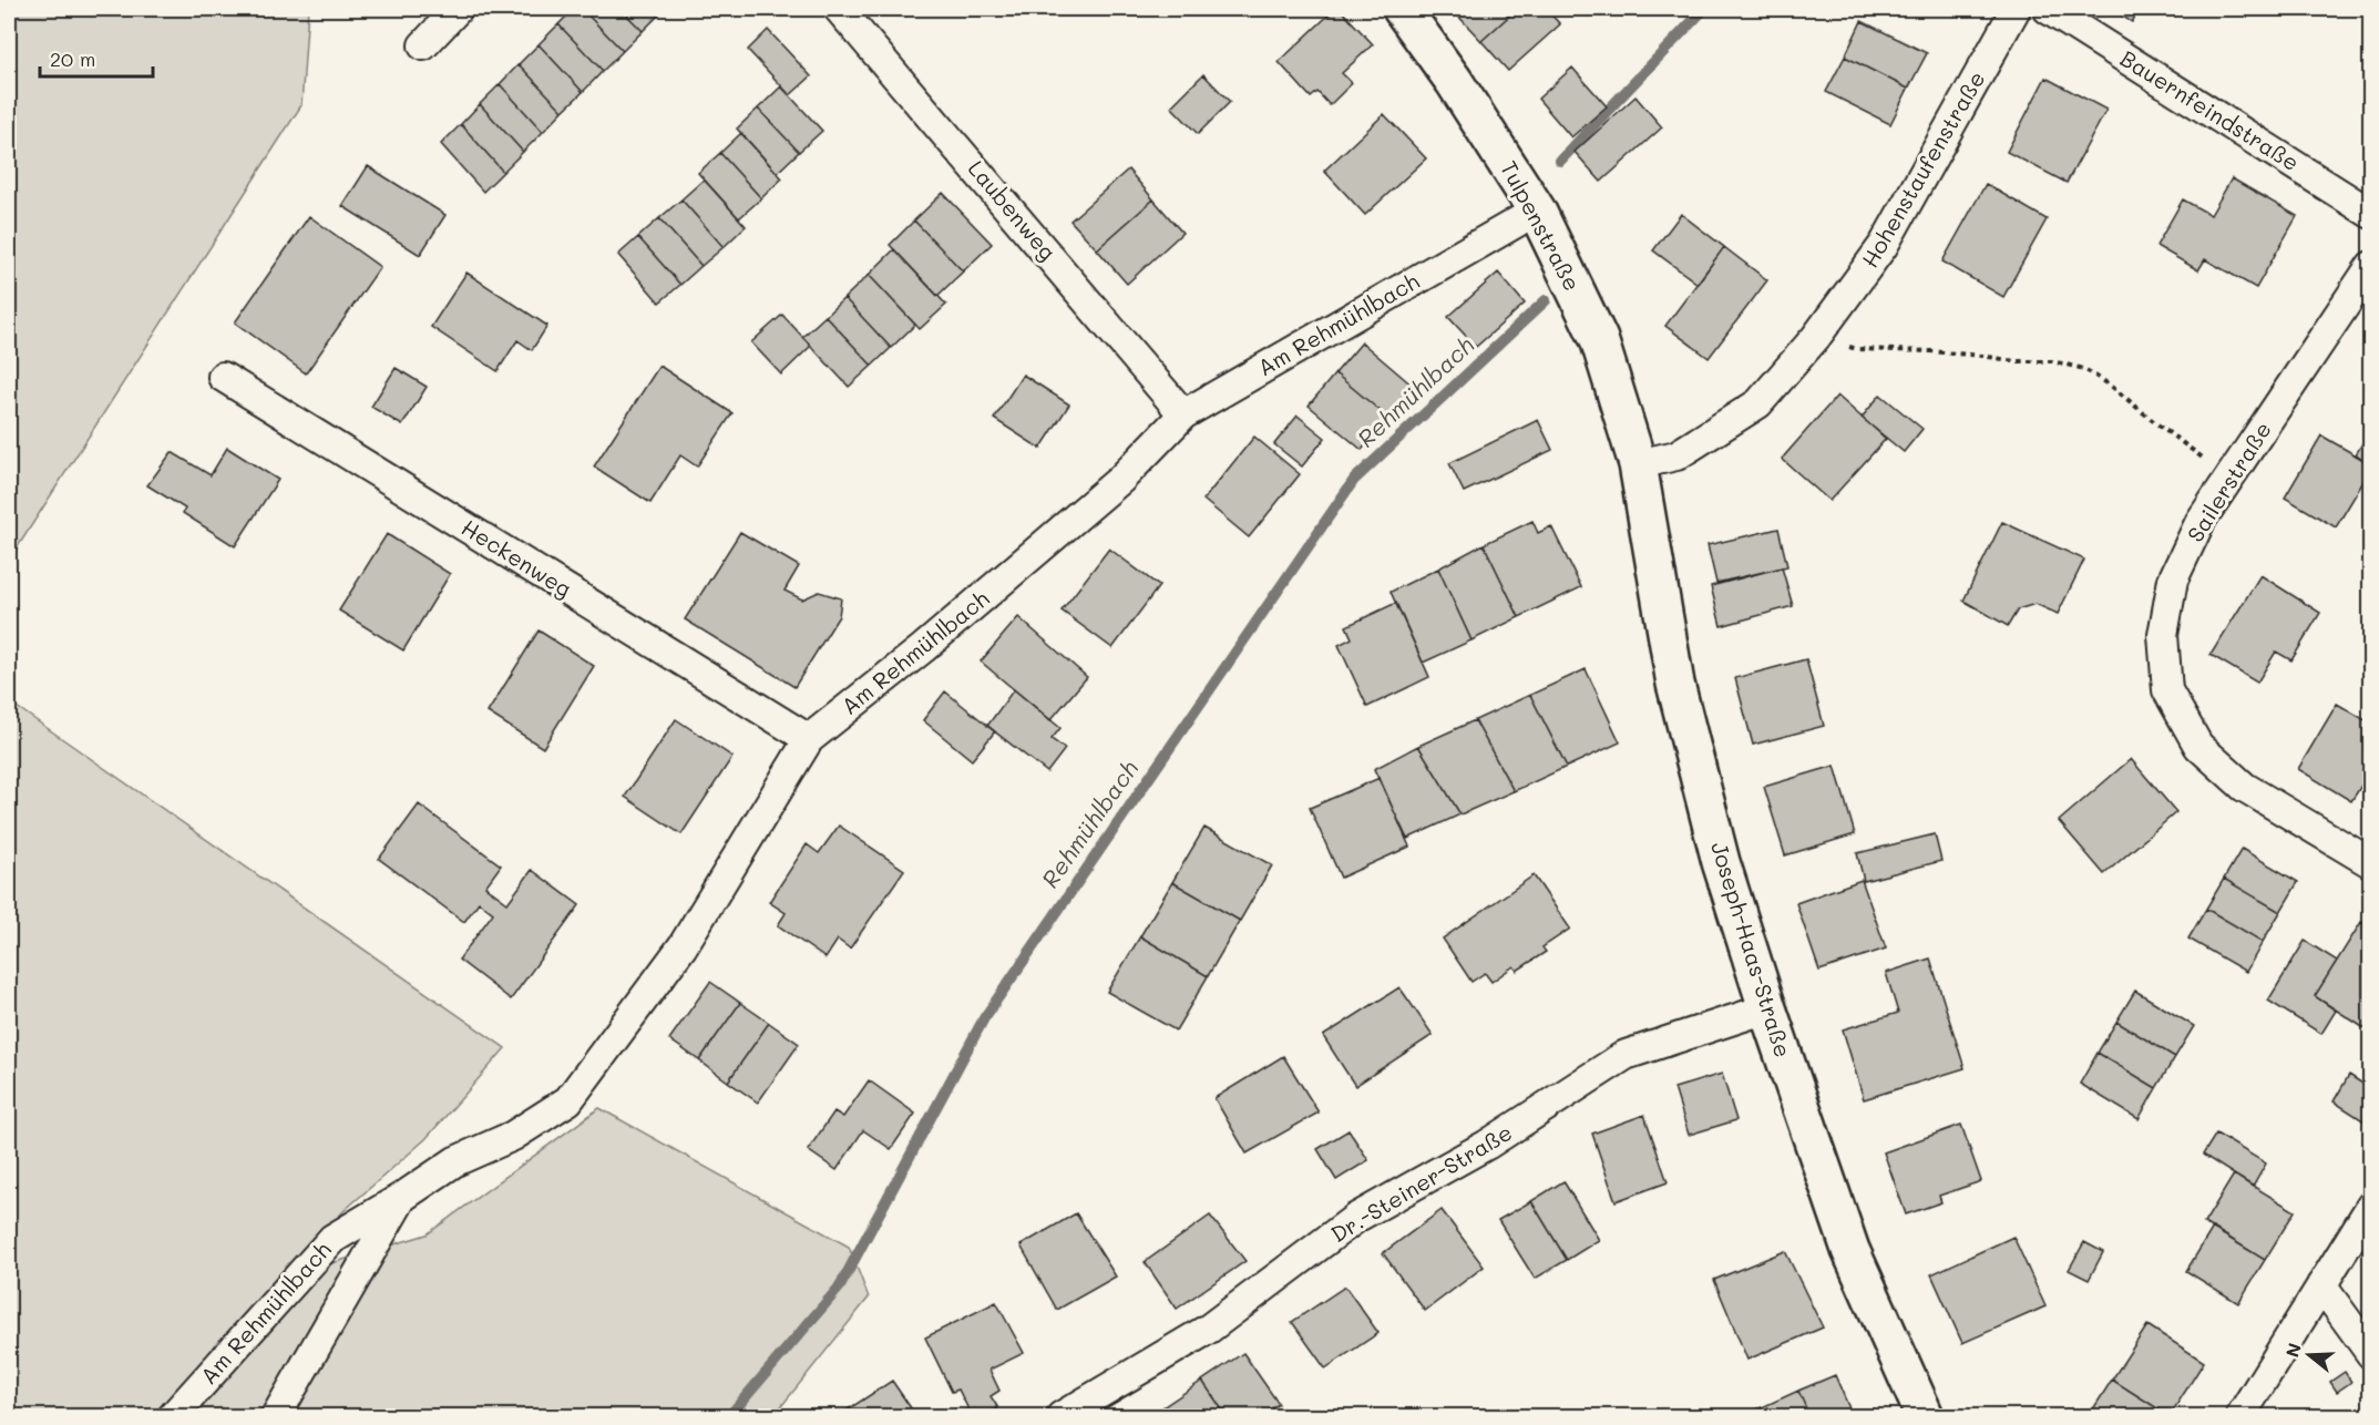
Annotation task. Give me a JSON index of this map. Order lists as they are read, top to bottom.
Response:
{
  "streets": {
    "street": [
      "Bauernfeindstraße",
      "Hohenstaufenstraße",
      "Laubenweg",
      "Tulpenstraße",
      "Am Rehmühlbach",
      "Sailerstraße",
      "Heckenweg",
      "Joseph-Haas-Straße",
      "Dr.-Steiner-Straße"
    ]
  },
  "crossings": [
    ["Hohenstaufenstraße", "Tulpenstraße"],
    ["Hohenstaufenstraße", "Joseph-Haas-Straße"],
    ["Laubenweg", "Am Rehmühlbach"],
    ["Tulpenstraße", "Am Rehmühlbach"],
    ["Tulpenstraße", "Joseph-Haas-Straße"],
    ["Am Rehmühlbach", "Heckenweg"],
    ["Joseph-Haas-Straße", "Dr.-Steiner-Straße"]
  ],
  "water": ["Rehmühlbach"],
  "scale_bar": "20 m",
  "north": "left"
}
